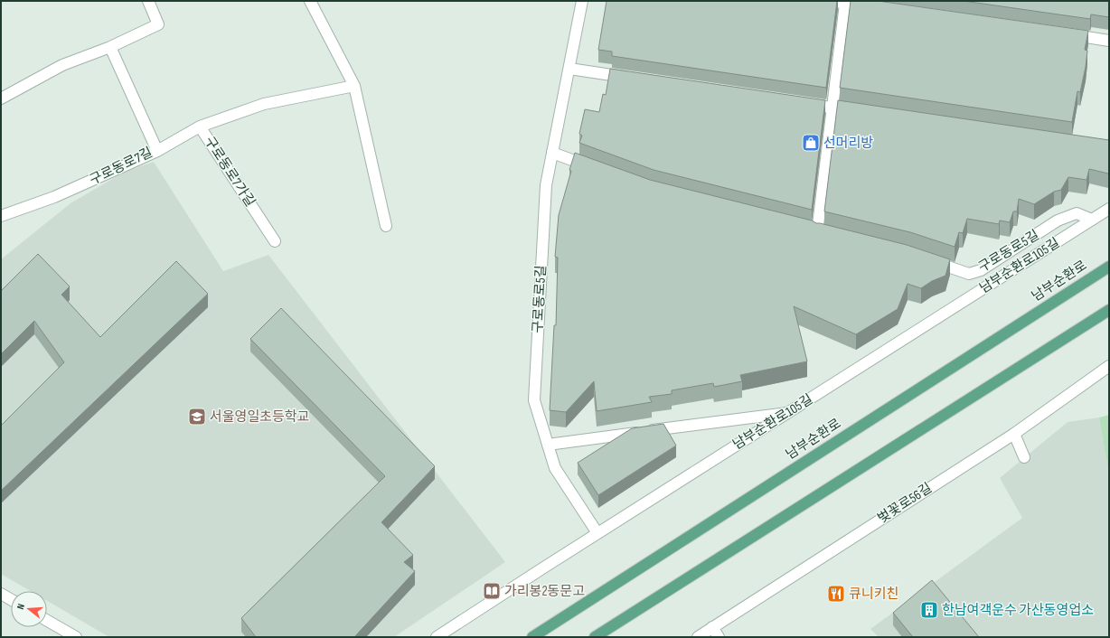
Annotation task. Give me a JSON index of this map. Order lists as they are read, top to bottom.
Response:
{
  "streets": {
    "main road": ["남부순환로"],
    "street": [
      "구로동로7길",
      "구로동로7가길",
      "구로동로5길",
      "남부순환로105길",
      "벚꽃로56길"
    ]
  },
  "crossings": [
    ["구로동로5길", "남부순환로105길"]
  ],
  "places": {
    "shop": ["선머리방"],
    "school or university": ["서울영일초등학교"],
    "library": ["가리봉2동문고"],
    "restaurant": ["큐니키친"],
    "building": ["한남여객운수 가산동영업소"]
  },
  "north": "left"
}
